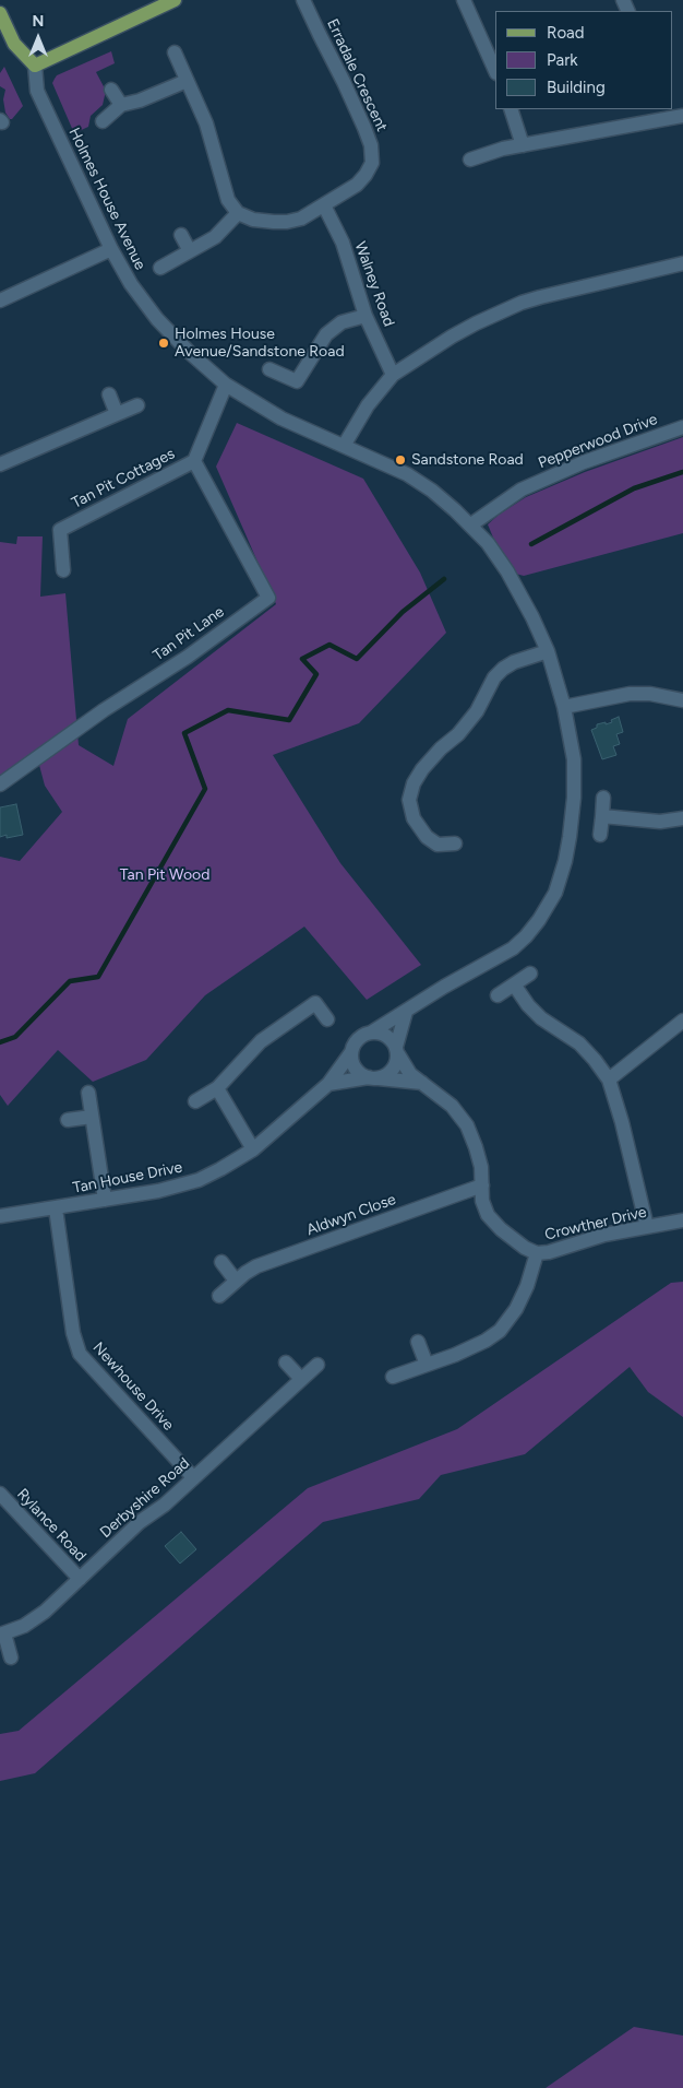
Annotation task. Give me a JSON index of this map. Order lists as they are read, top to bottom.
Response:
{
  "streets": {
    "street": [
      "Erradale Crescent",
      "Holmes House Avenue",
      "Walney Road",
      "Pepperwood Drive",
      "Tan Pit Cottages",
      "Tan Pit Lane",
      "Tan House Drive",
      "Aldwyn Close",
      "Crowther Drive",
      "Newhouse Drive",
      "Derbyshire Road",
      "Rylance Road"
    ]
  },
  "crossings": [
    ["Erradale Crescent", "Walney Road"],
    ["Holmes House Avenue", "Pepperwood Drive"],
    ["Holmes House Avenue", "Tan Pit Cottages"],
    ["Holmes House Avenue", "Tan House Drive"],
    ["Holmes House Avenue", "Crowther Drive"],
    ["Tan Pit Cottages", "Tan Pit Lane"],
    ["Tan House Drive", "Crowther Drive"],
    ["Tan House Drive", "Newhouse Drive"],
    ["Aldwyn Close", "Crowther Drive"],
    ["Newhouse Drive", "Derbyshire Road"],
    ["Derbyshire Road", "Rylance Road"]
  ],
  "parks": ["Tan Pit Wood"],
  "places": ["Holmes House Avenue/Sandstone Road", "Sandstone Road"],
  "legend": ["Road", "Park", "Building"],
  "north": "top"
}
